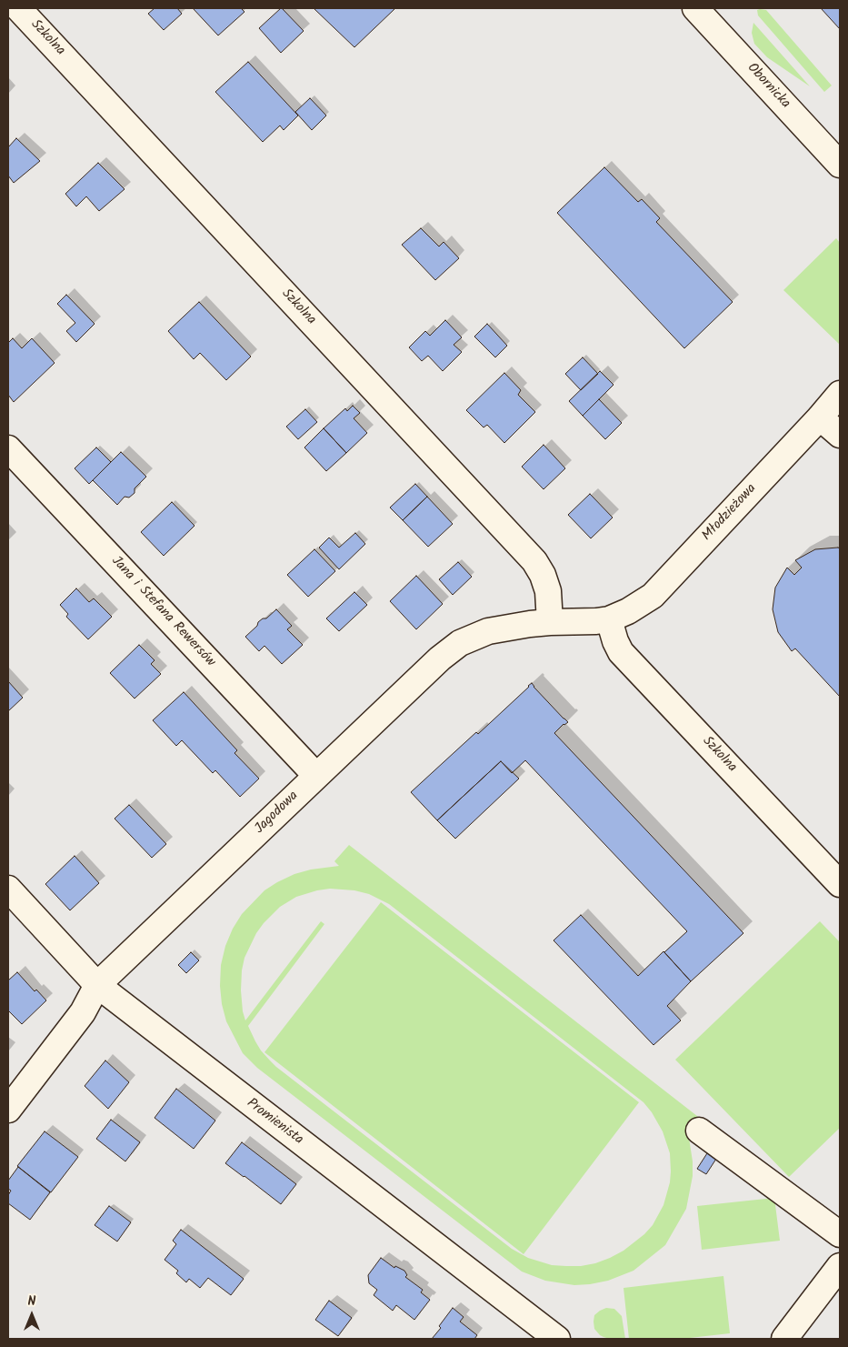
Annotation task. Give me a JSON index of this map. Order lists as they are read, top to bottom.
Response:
{
  "streets": {
    "street": [
      "Szkolna",
      "Obornicka",
      "Młodzieżowa",
      "Jana i Stefana Rewersów",
      "Jagodowa",
      "Promienista"
    ]
  },
  "crossings": [
    ["Szkolna", "Młodzieżowa"],
    ["Szkolna", "Jagodowa"],
    ["Młodzieżowa", "Jagodowa"],
    ["Jana i Stefana Rewersów", "Jagodowa"],
    ["Jagodowa", "Promienista"]
  ],
  "north": "top"
}
